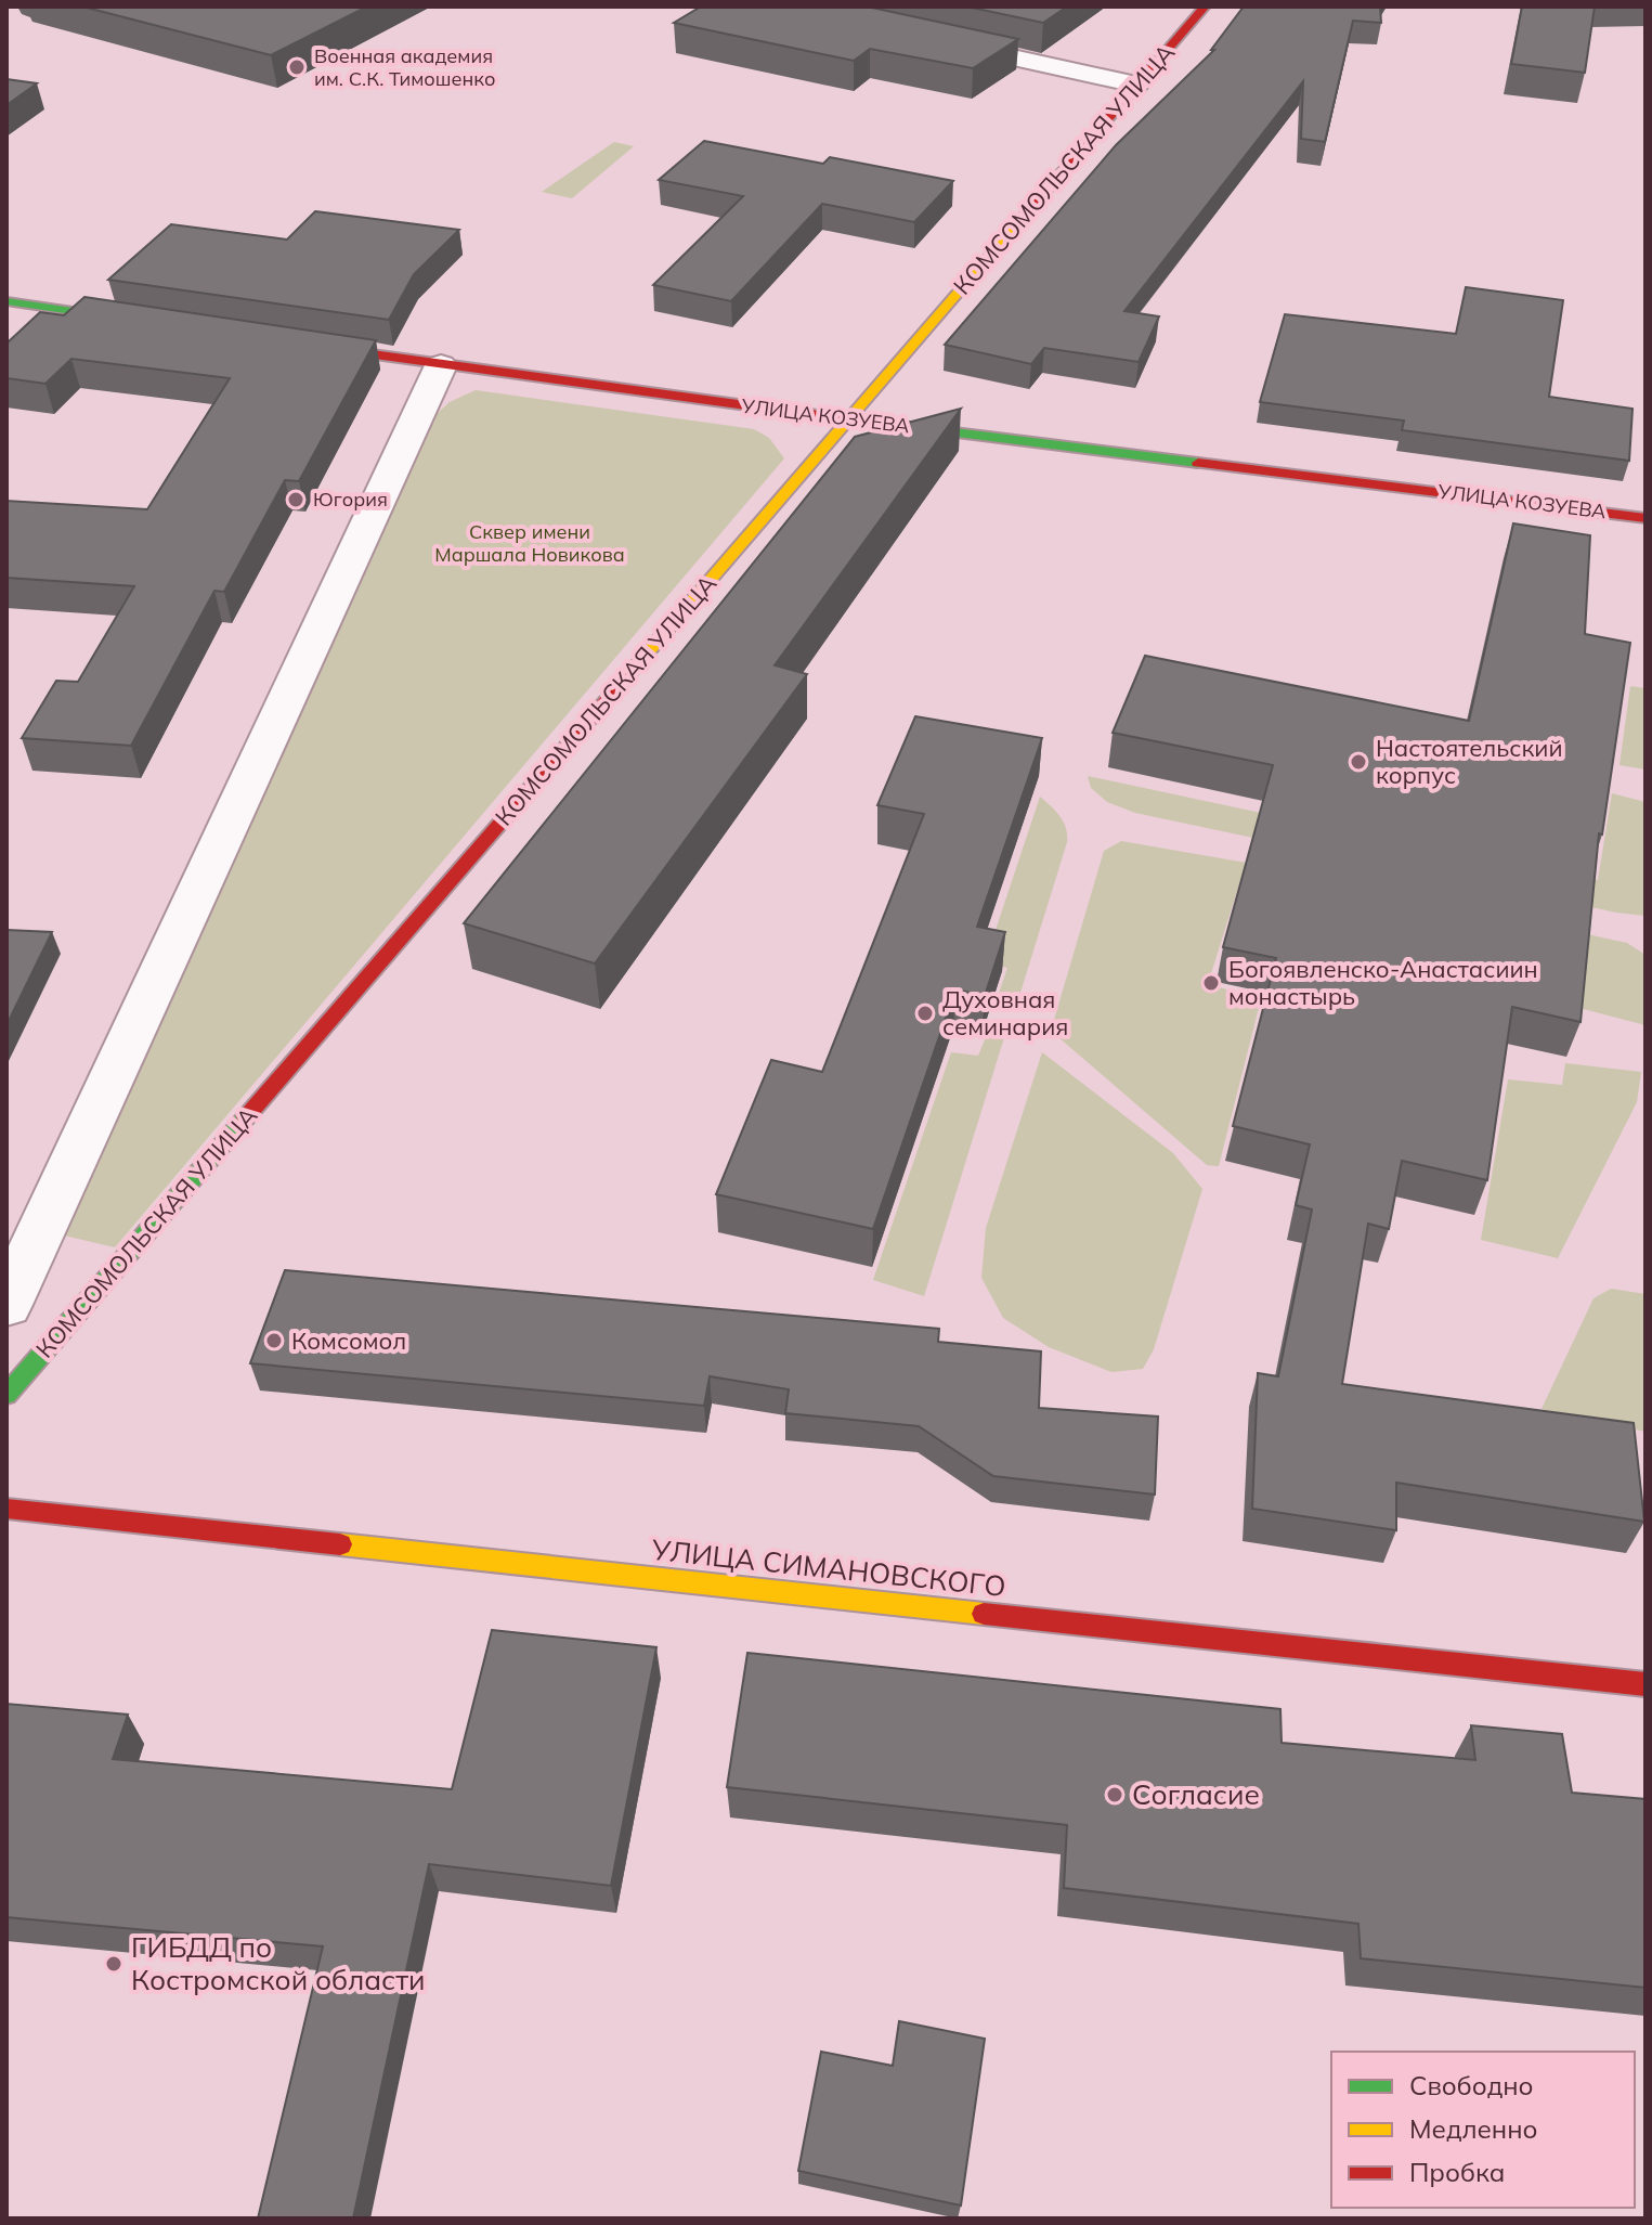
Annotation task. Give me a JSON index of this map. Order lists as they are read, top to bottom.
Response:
{
  "streets": {
    "street": ["КОМСОМОЛЬСКАЯ УЛИЦА", "УЛИЦА КОЗУЕВА", "УЛИЦА СИМАНОВСКОГО"]
  },
  "crossings": [
    ["КОМСОМОЛЬСКАЯ УЛИЦА", "УЛИЦА КОЗУЕВА"]
  ],
  "parks": ["Сквер имени Маршала Новикова"],
  "places": [
    "Военная академия им. С.К. Тимошенко",
    "Югория",
    "Настоятельский корпус",
    "Богоявленско-Анастасиин монастырь",
    "Духовная семинария",
    "Комсомол",
    "Согласие",
    "ГИБДД по Костромской области"
  ],
  "legend": ["Свободно", "Медленно", "Пробка"]
}
